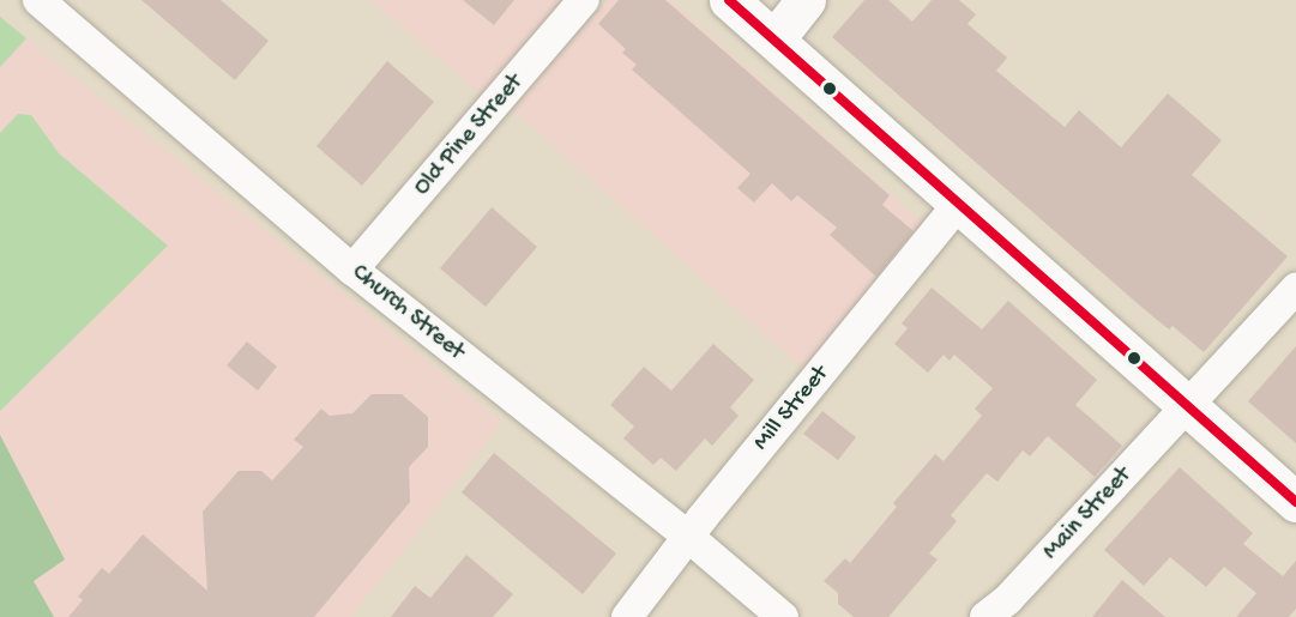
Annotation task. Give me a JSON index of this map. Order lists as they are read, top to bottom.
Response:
{
  "streets": {
    "street": [
      "Old Pine Street",
      "Church Street",
      "Mill Street",
      "Main Street"
    ]
  },
  "crossings": [
    ["Old Pine Street", "Church Street"],
    ["Church Street", "Mill Street"]
  ]
}
